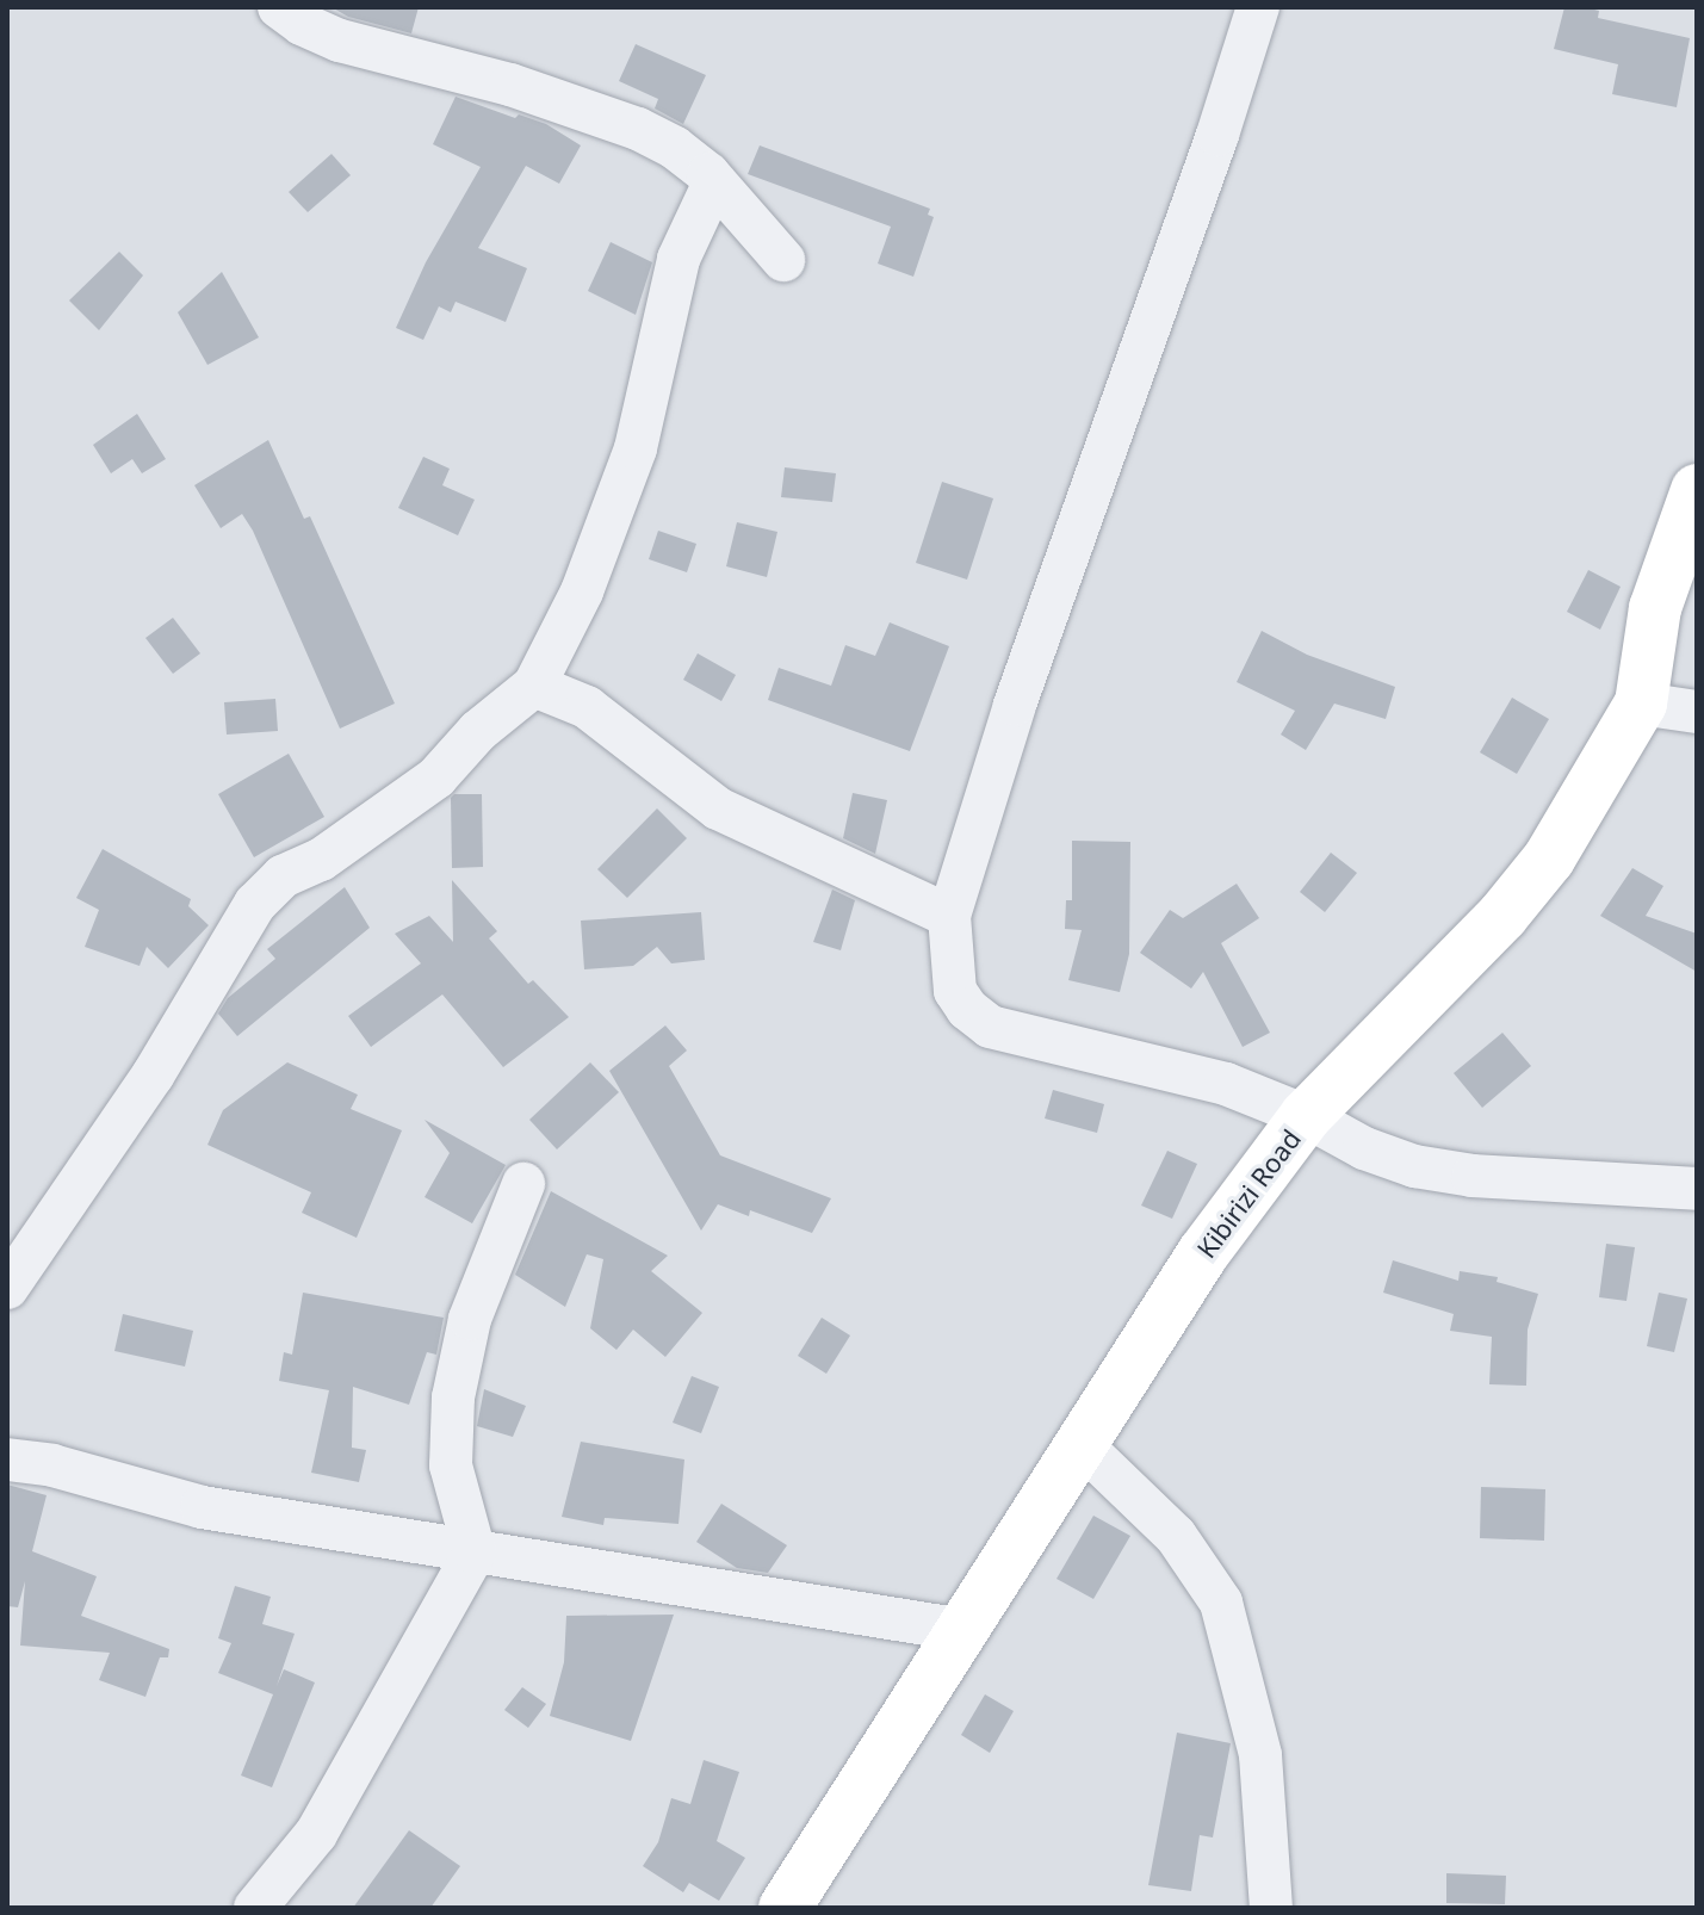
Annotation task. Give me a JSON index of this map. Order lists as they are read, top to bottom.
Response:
{
  "streets": {
    "street": ["Kibirizi Road"]
  }
}
